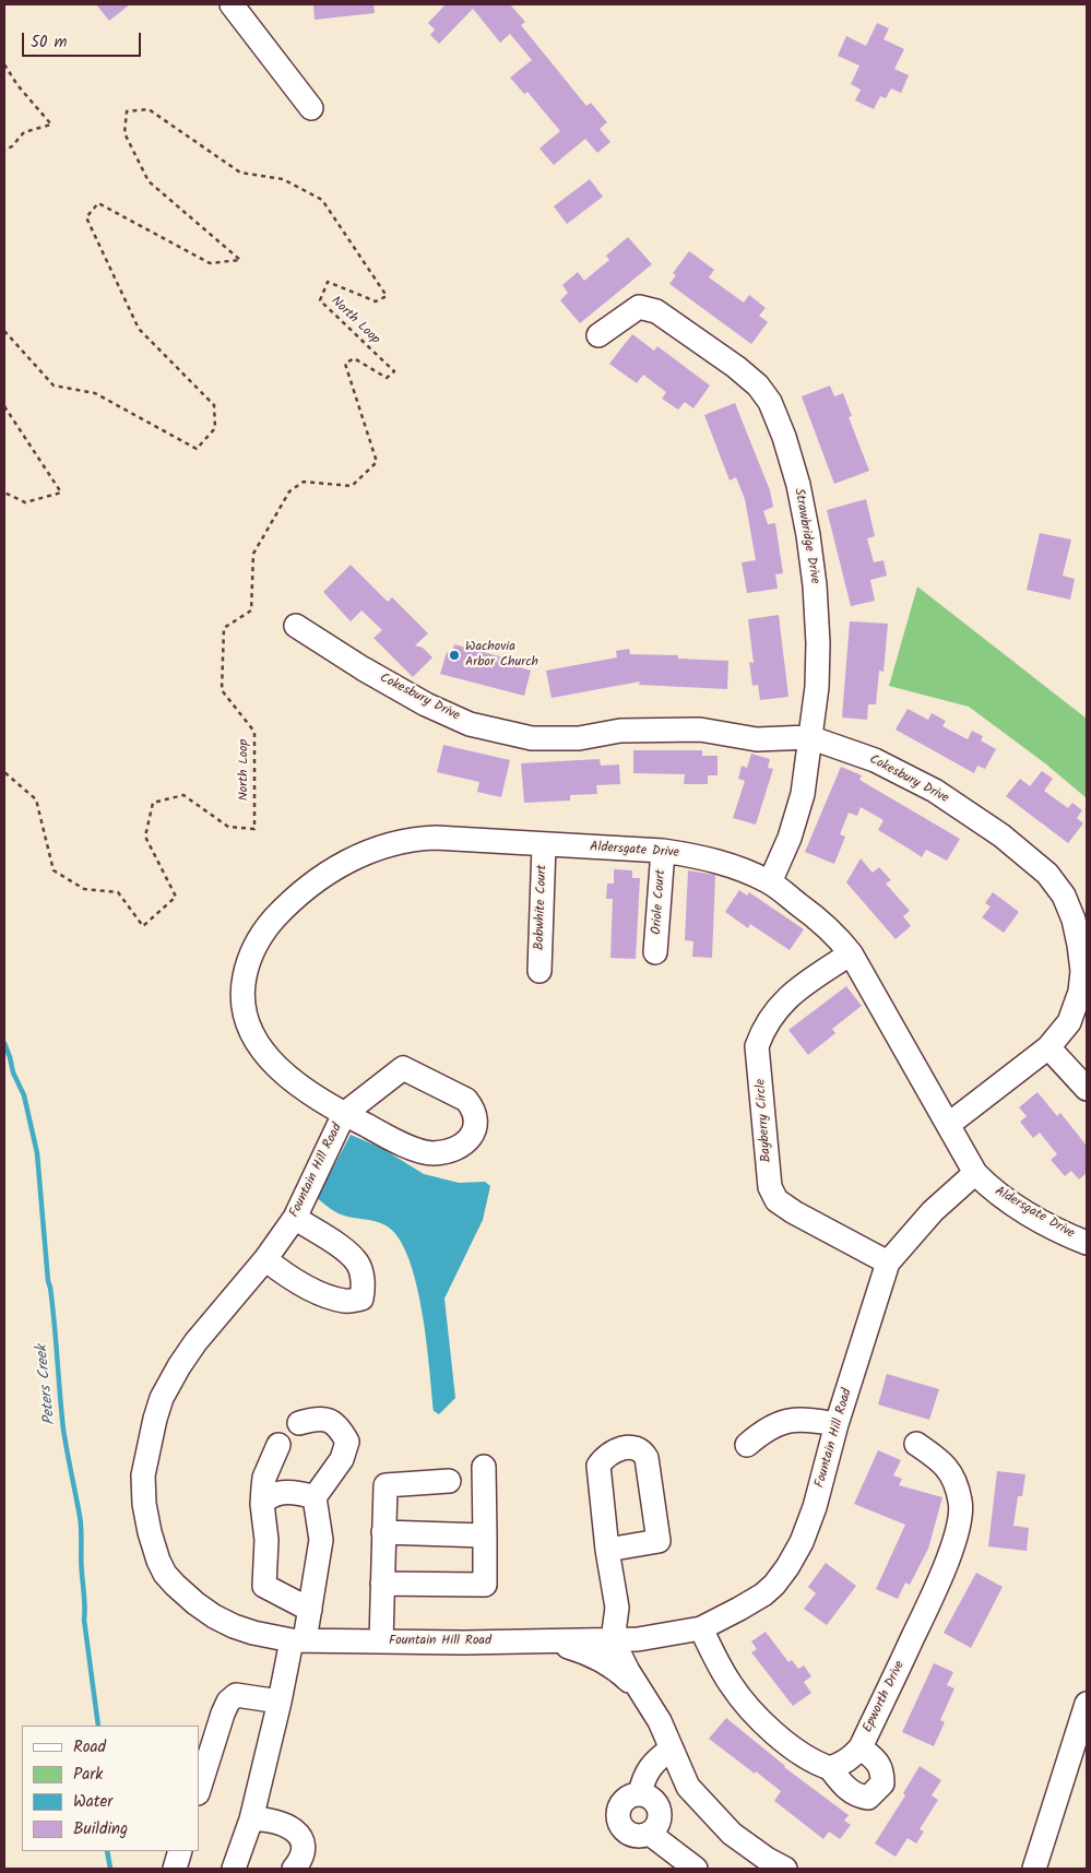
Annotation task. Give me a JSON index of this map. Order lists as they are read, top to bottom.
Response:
{
  "streets": {
    "street": [
      "Strawbridge Drive",
      "Cokesbury Drive",
      "Aldersgate Drive",
      "Oriole Court",
      "Bobwhite Court",
      "Bayberry Circle",
      "Fountain Hill Road",
      "Epworth Drive"
    ],
    "path": ["North Loop"]
  },
  "crossings": [
    ["Strawbridge Drive", "Cokesbury Drive"],
    ["Strawbridge Drive", "Aldersgate Drive"],
    ["Cokesbury Drive", "Aldersgate Drive"],
    ["Aldersgate Drive", "Oriole Court"],
    ["Aldersgate Drive", "Bobwhite Court"],
    ["Aldersgate Drive", "Bayberry Circle"],
    ["Aldersgate Drive", "Fountain Hill Road"],
    ["Bayberry Circle", "Fountain Hill Road"]
  ],
  "water": ["Peters Creek"],
  "places": ["Wachovia Arbor Church"],
  "legend": [
    "Road",
    "Park",
    "Water",
    "Building"
  ],
  "scale_bar": "50 m"
}
